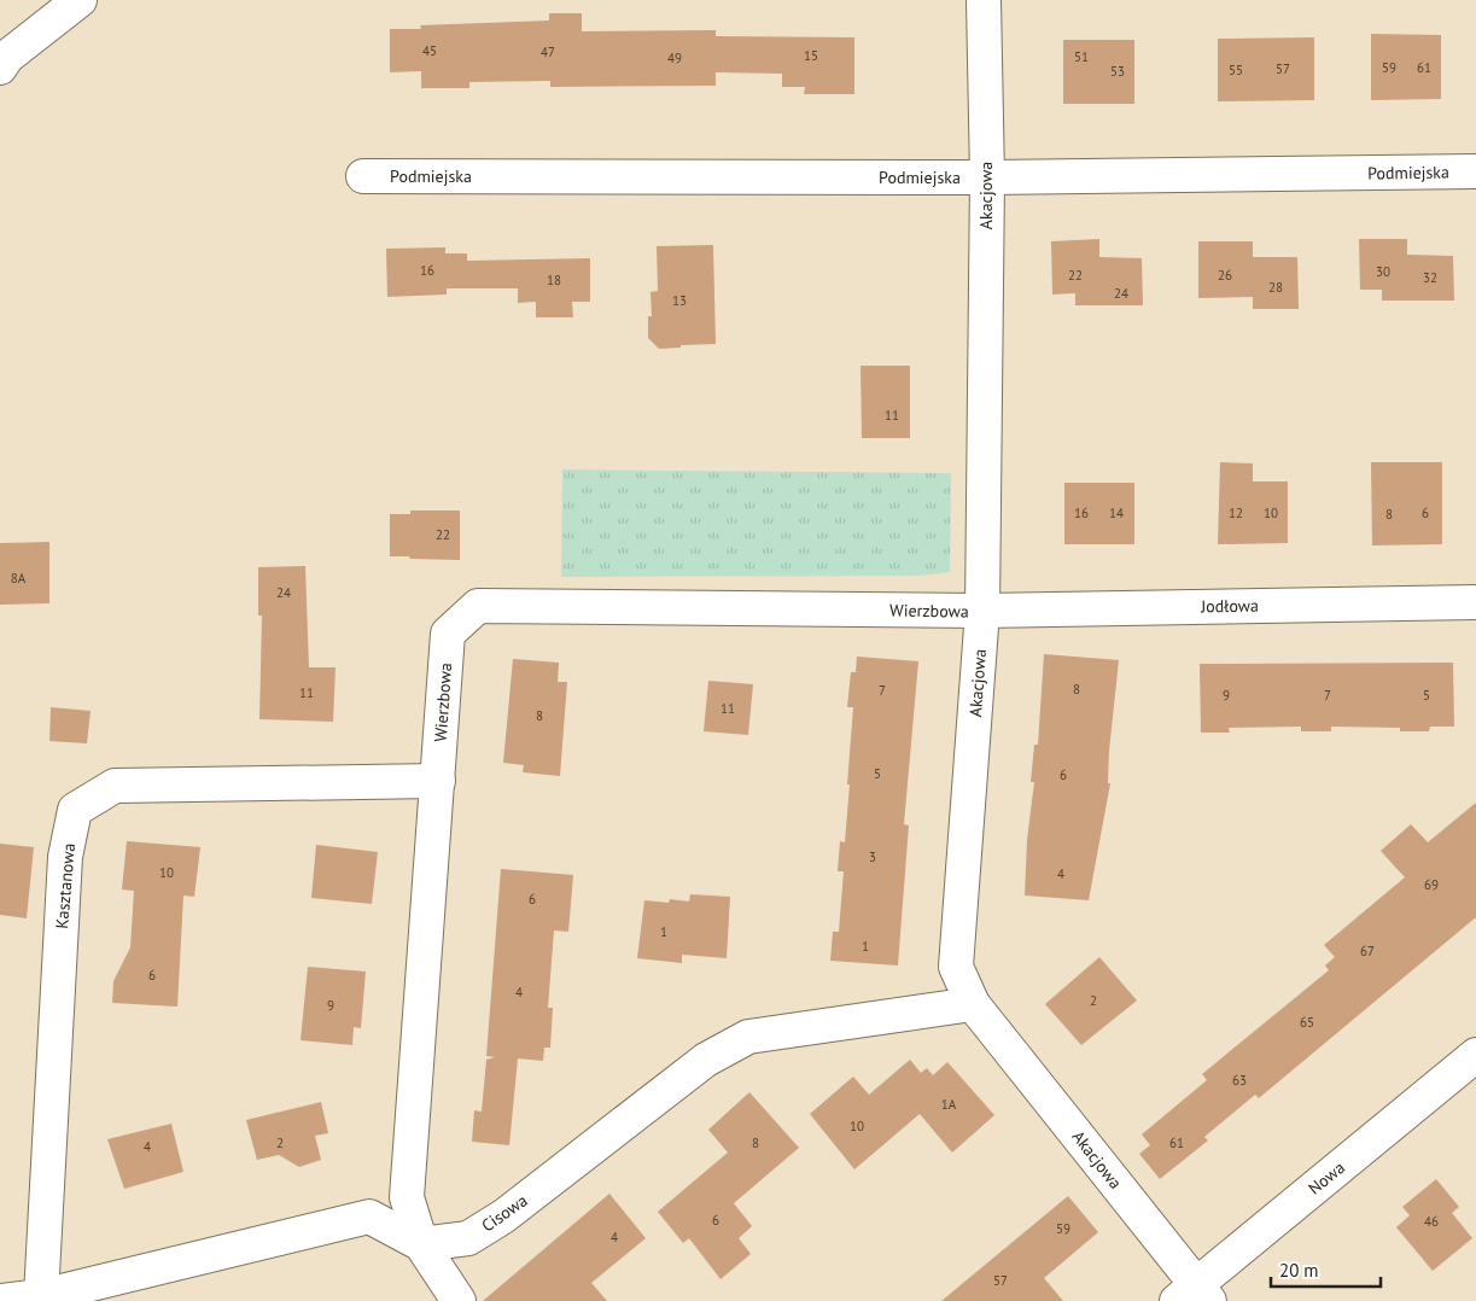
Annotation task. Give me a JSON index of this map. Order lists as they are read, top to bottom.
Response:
{
  "streets": {
    "street": [
      "Podmiejska",
      "Akacjowa",
      "Jodłowa",
      "Wierzbowa",
      "Kasztanowa",
      "Nowa",
      "Cisowa"
    ]
  },
  "crossings": [
    ["Podmiejska", "Akacjowa"],
    ["Akacjowa", "Jodłowa"],
    ["Akacjowa", "Wierzbowa"],
    ["Akacjowa", "Nowa"],
    ["Akacjowa", "Cisowa"],
    ["Jodłowa", "Wierzbowa"],
    ["Wierzbowa", "Kasztanowa"],
    ["Wierzbowa", "Cisowa"]
  ],
  "house_numbers": [
    "45",
    "47",
    "15",
    "51",
    "49",
    "59",
    "61",
    "57",
    "55",
    "53",
    "16",
    "30",
    "22",
    "26",
    "32",
    "18",
    "28",
    "24",
    "13",
    "11",
    "16",
    "14",
    "12",
    "10",
    "6",
    "8",
    "22",
    "8A",
    "24",
    "8",
    "7",
    "11",
    "9",
    "7",
    "5",
    "11",
    "8",
    "5",
    "6",
    "3",
    "10",
    "4",
    "69",
    "6",
    "1",
    "1",
    "67",
    "6",
    "4",
    "2",
    "9",
    "65",
    "63",
    "1A",
    "10",
    "2",
    "8",
    "61",
    "4",
    "6",
    "46",
    "59",
    "4",
    "57"
  ],
  "scale_bar": "20 m"
}
